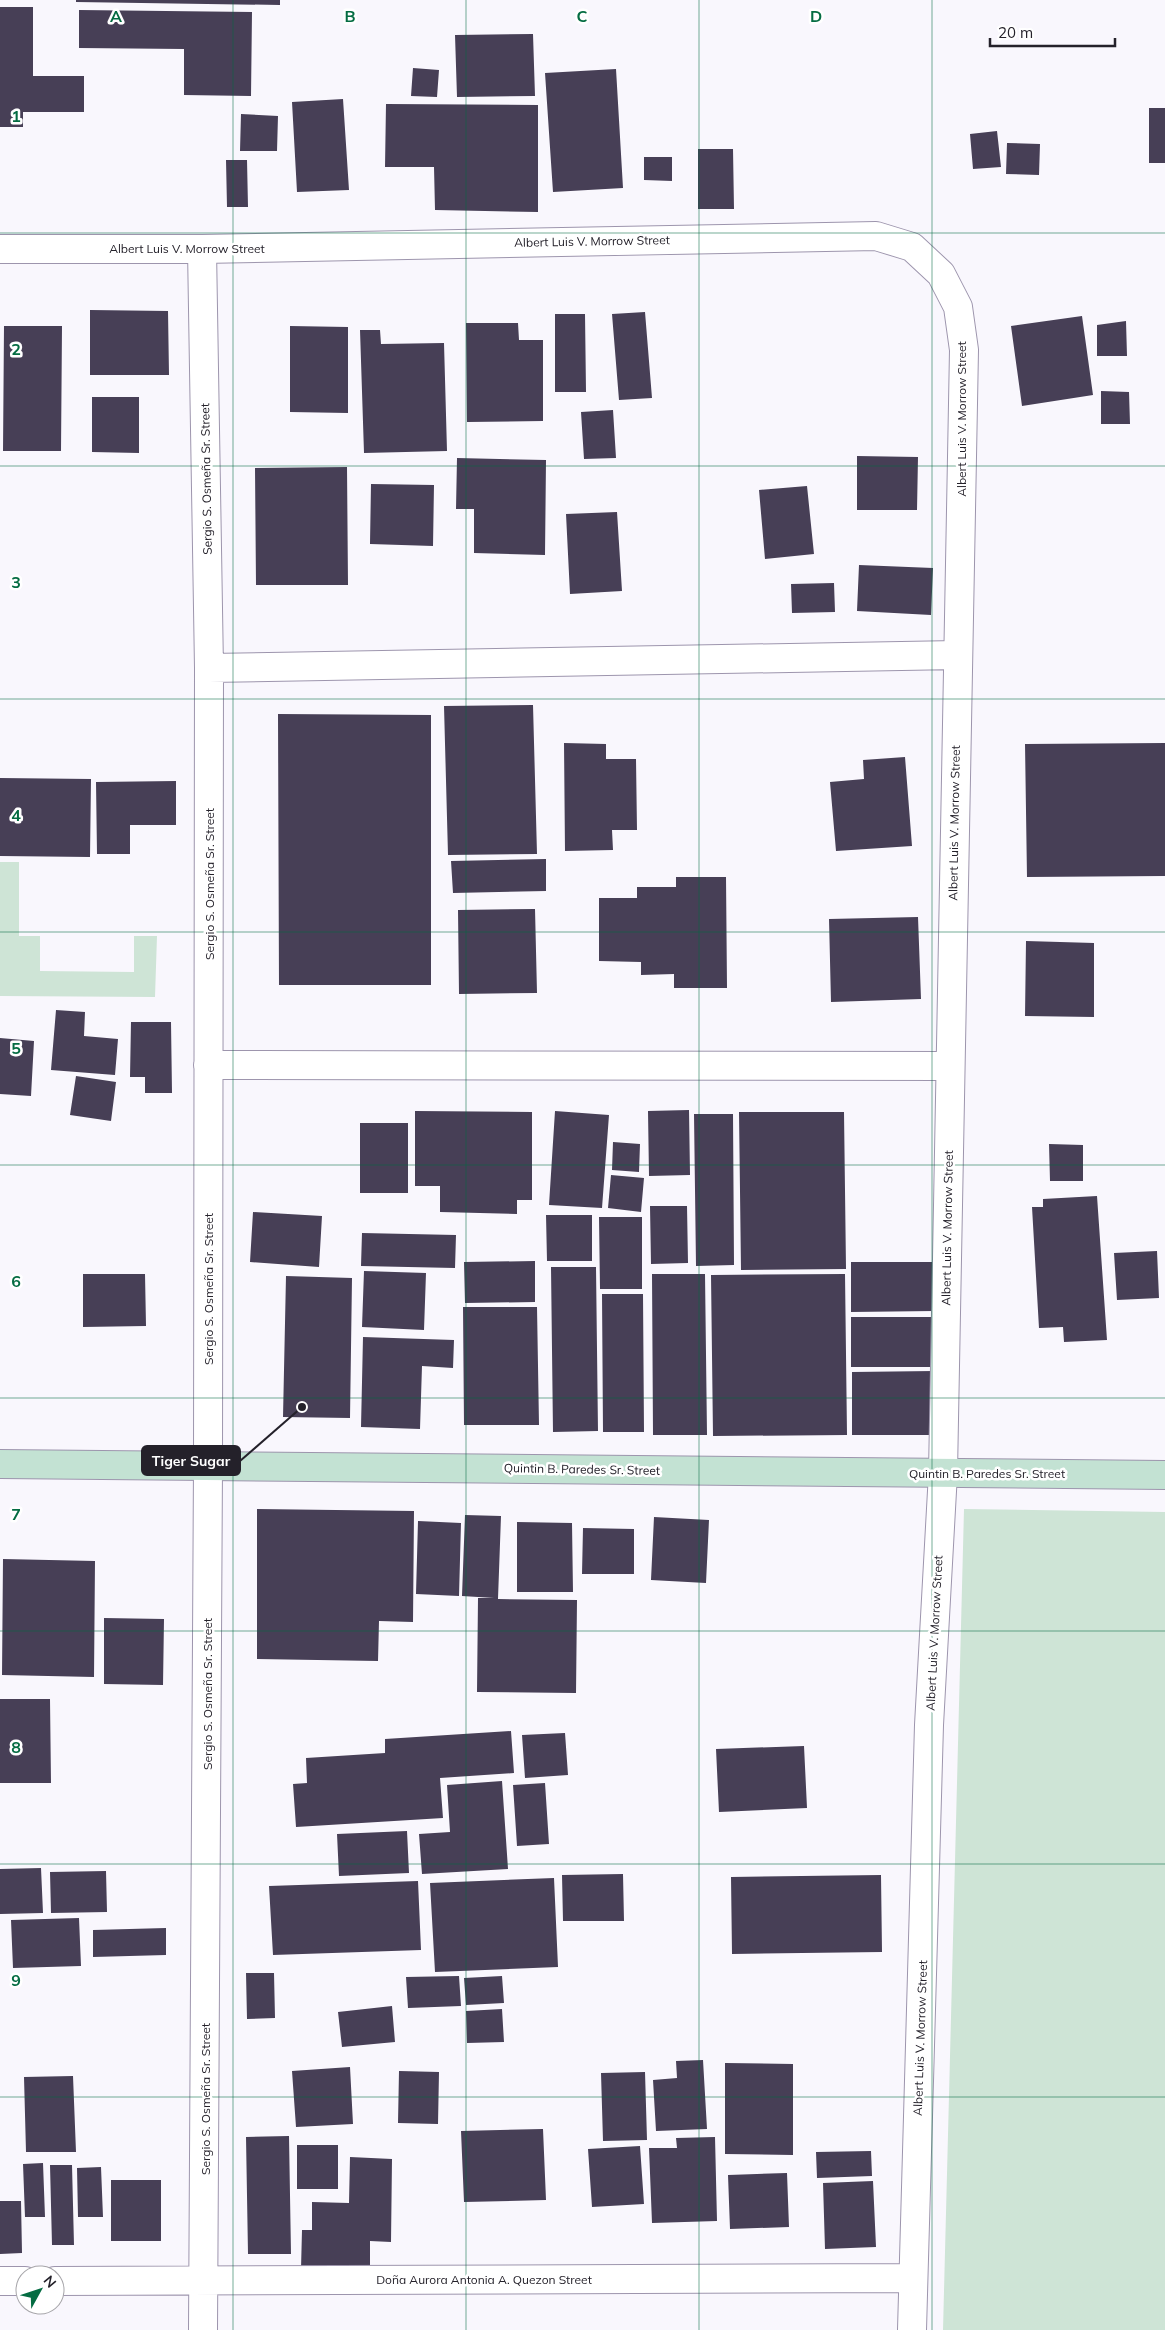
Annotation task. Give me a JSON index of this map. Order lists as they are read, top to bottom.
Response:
{
  "streets": {
    "main road": ["Quintin B. Paredes Sr. Street"],
    "street": ["Albert Luis V. Morrow Street", "Sergio S. Osmeña Sr. Street", "Doña Aurora Antonia A. Quezon Street"]
  },
  "crossings": [
    ["Albert Luis V. Morrow Street", "Sergio S. Osmeña Sr. Street"],
    ["Albert Luis V. Morrow Street", "Quintin B. Paredes Sr. Street"],
    ["Albert Luis V. Morrow Street", "Doña Aurora Antonia A. Quezon Street"],
    ["Sergio S. Osmeña Sr. Street", "Quintin B. Paredes Sr. Street"],
    ["Sergio S. Osmeña Sr. Street", "Doña Aurora Antonia A. Quezon Street"]
  ],
  "places": ["Tiger Sugar"],
  "scale_bar": "20 m",
  "north": "top right",
  "grid": {
    "columns": [
      "A",
      "B",
      "C",
      "D"
    ],
    "rows": [
      "1",
      "2",
      "3",
      "4",
      "5",
      "6",
      "7",
      "8",
      "9"
    ]
  }
}
